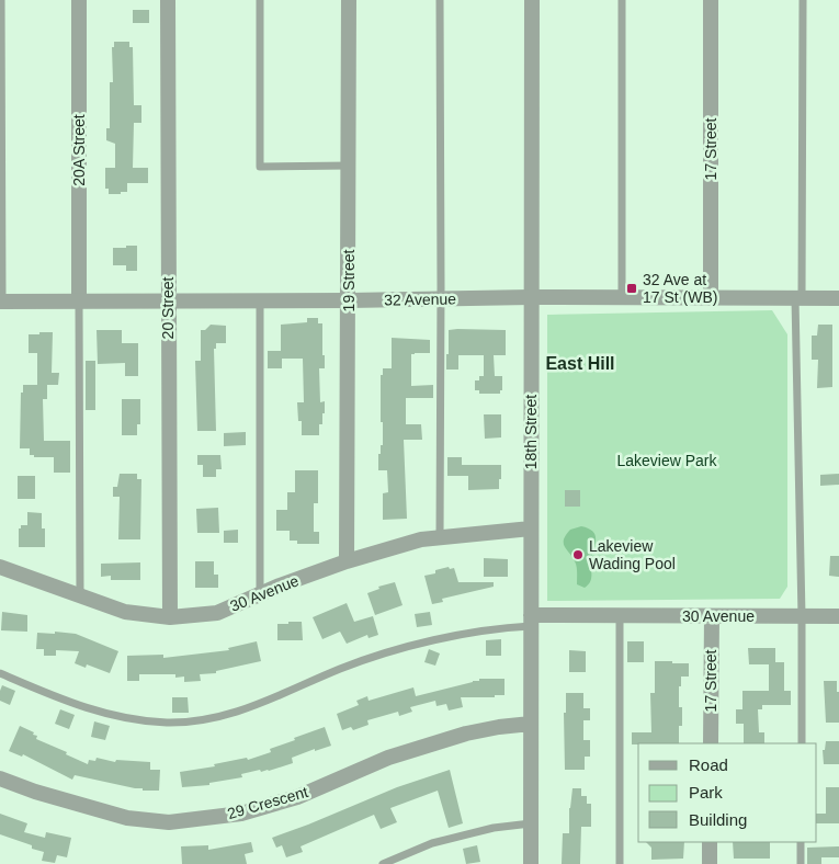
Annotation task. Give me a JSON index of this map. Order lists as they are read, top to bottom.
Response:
{
  "streets": {
    "street": [
      "17 Street",
      "20A Street",
      "19 Street",
      "32 Avenue",
      "20 Street",
      "18th Street",
      "30 Avenue",
      "29 Crescent"
    ]
  },
  "crossings": [
    ["17 Street", "32 Avenue"],
    ["17 Street", "30 Avenue"],
    ["20A Street", "32 Avenue"],
    ["19 Street", "32 Avenue"],
    ["19 Street", "30 Avenue"],
    ["32 Avenue", "20 Street"],
    ["32 Avenue", "18th Street"],
    ["20 Street", "30 Avenue"],
    ["18th Street", "30 Avenue"],
    ["18th Street", "29 Crescent"]
  ],
  "districts": ["East Hill"],
  "parks": ["Lakeview Park"],
  "places": {
    "transit": ["32 Ave at 17 St (WB)"],
    "other": ["Lakeview Wading Pool"]
  },
  "legend": ["Road", "Park", "Building"]
}
